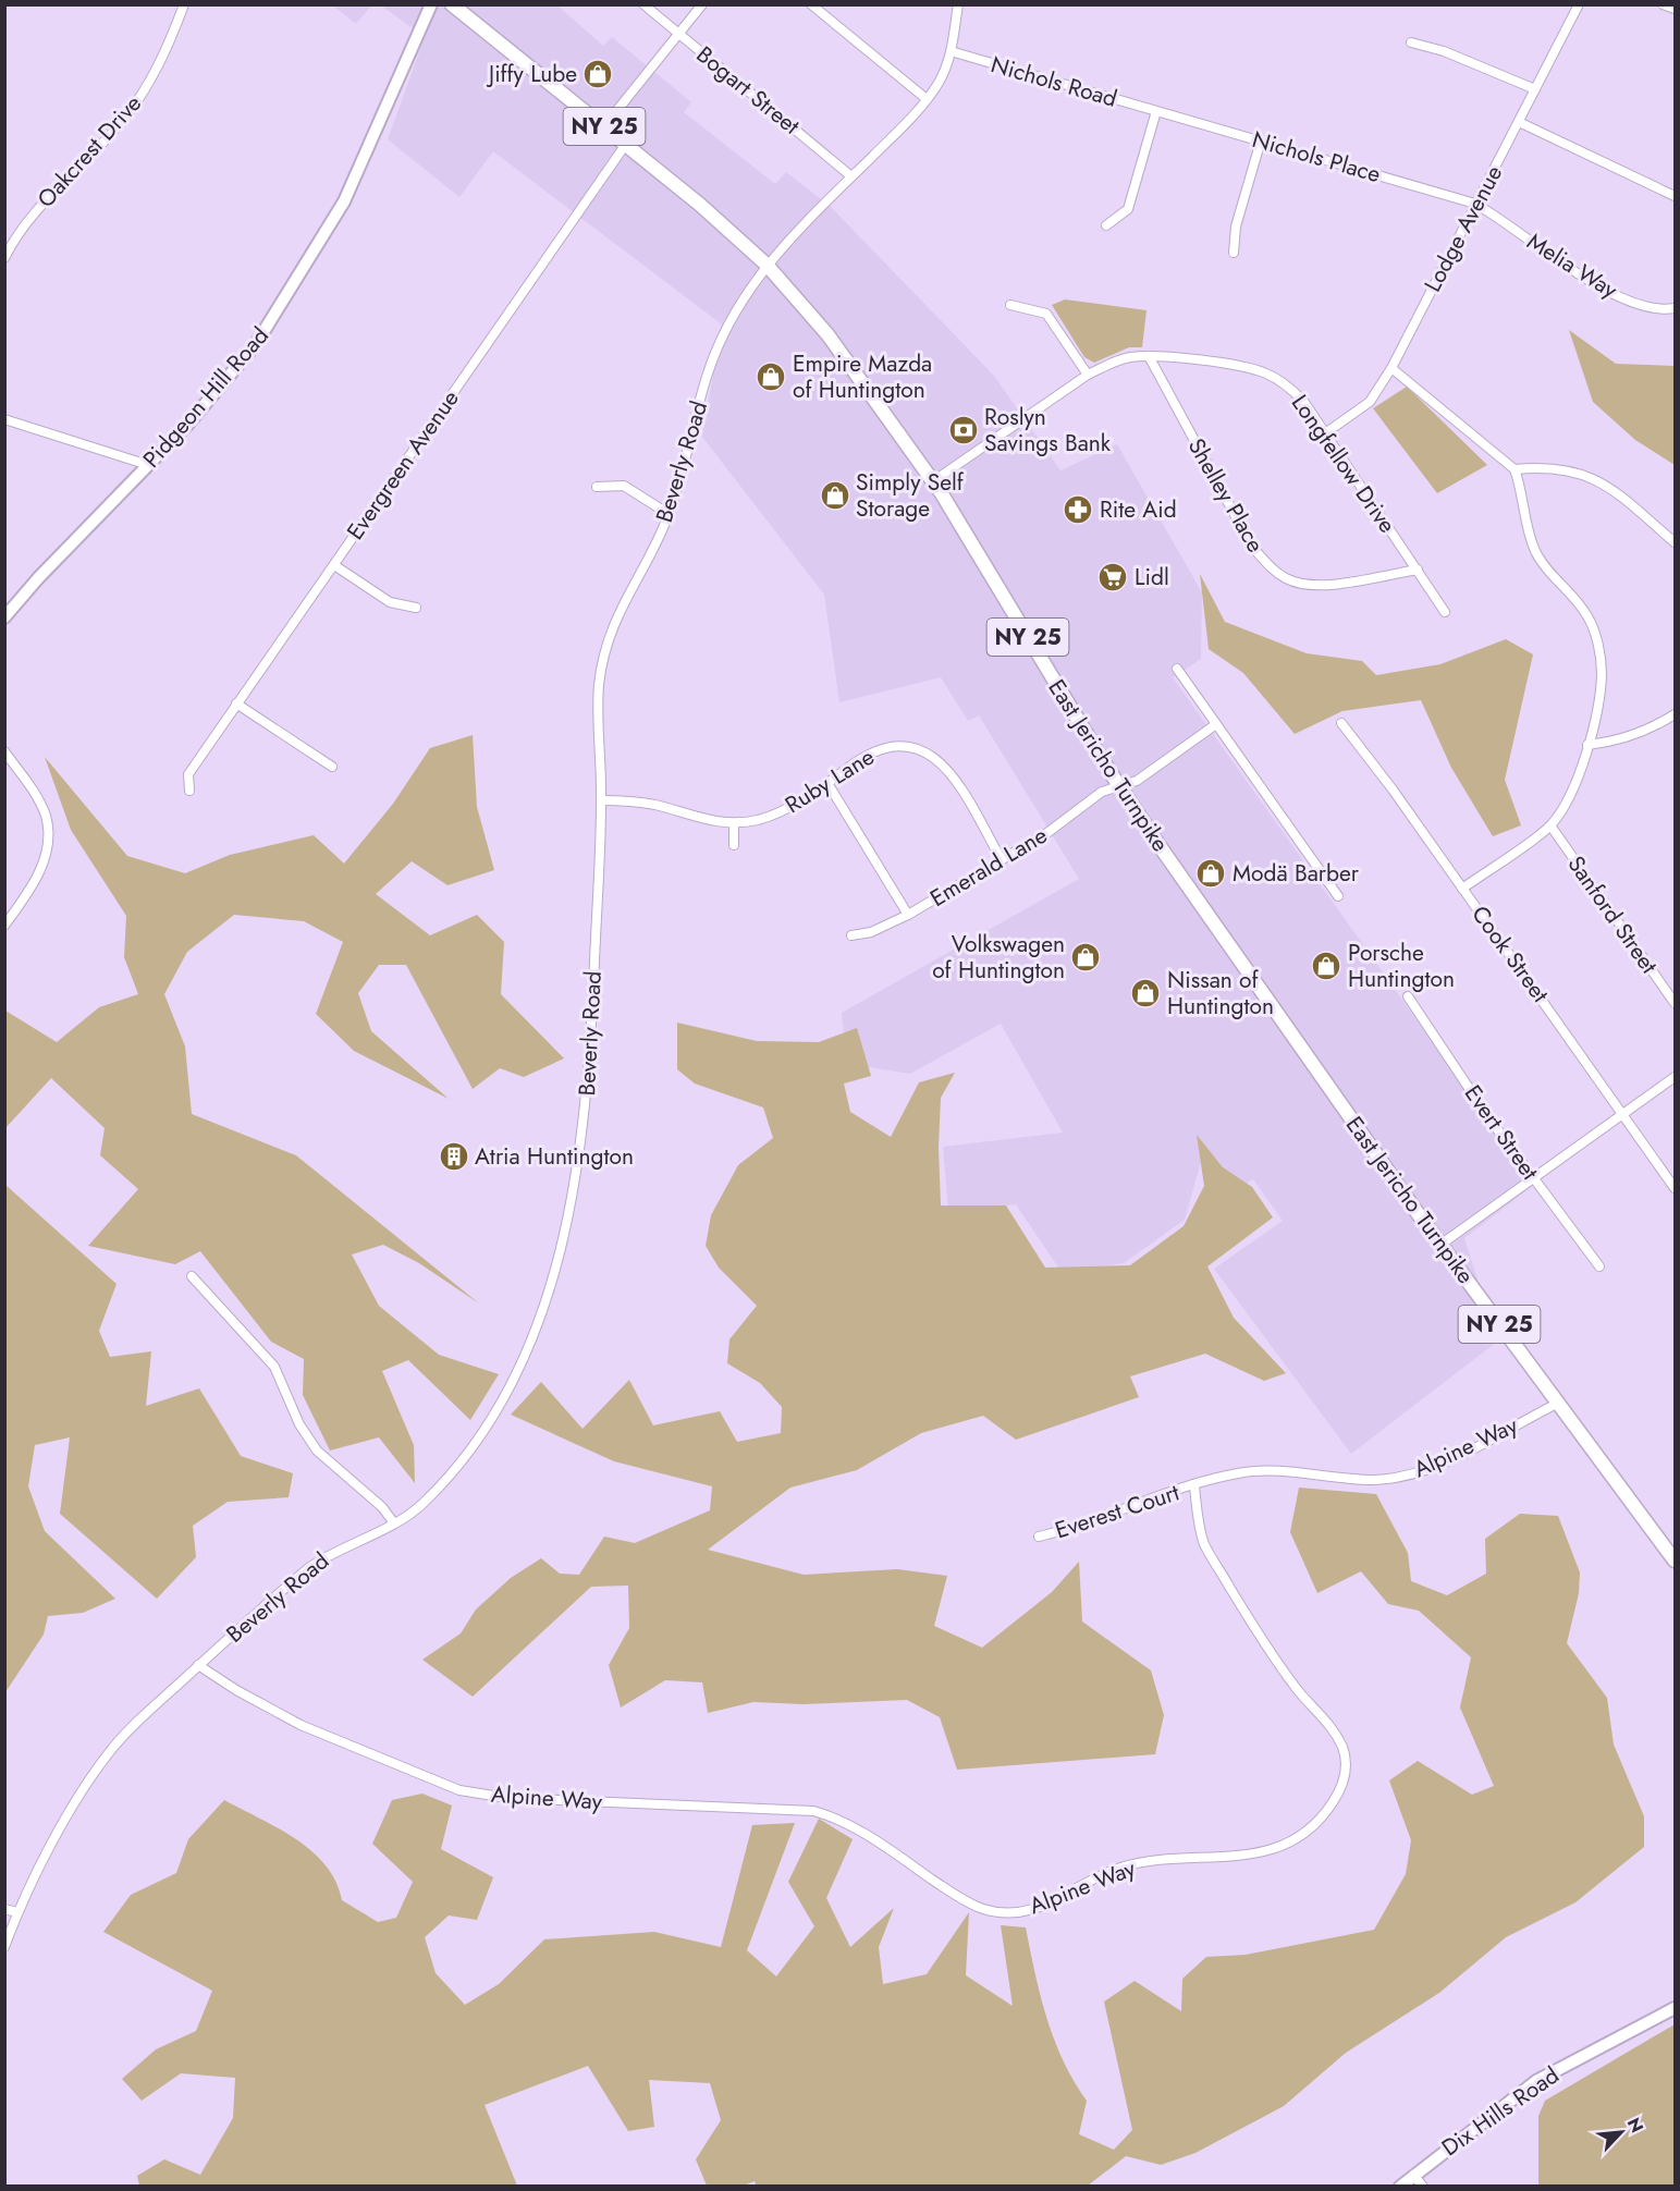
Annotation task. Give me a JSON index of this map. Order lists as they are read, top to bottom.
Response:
{
  "streets": {
    "main road": ["NY 25", "East Jericho Turnpike"],
    "street": [
      "Nichols Road",
      "Bogart Street",
      "Oakcrest Drive",
      "Nichols Place",
      "Lodge Avenue",
      "Melia Way",
      "Pidgeon Hill Road",
      "Beverly Road",
      "Longfellow Drive",
      "Evergreen Avenue",
      "Shelley Place",
      "Ruby Lane",
      "Emerald Lane",
      "Sanford Street",
      "Cook Street",
      "Evert Street",
      "Alpine Way",
      "Everest Court",
      "Dix Hills Road"
    ]
  },
  "crossings": [
    ["Nichols Road", "Nichols Place"],
    ["Nichols Road", "Beverly Road"],
    ["Bogart Street", "Beverly Road"],
    ["Nichols Place", "Lodge Avenue"],
    ["Nichols Place", "Melia Way"],
    ["Lodge Avenue", "Melia Way"],
    ["Lodge Avenue", "Longfellow Drive"],
    ["Beverly Road", "East Jericho Turnpike"],
    ["Beverly Road", "Ruby Lane"],
    ["Beverly Road", "Alpine Way"],
    ["Longfellow Drive", "Shelley Place"],
    ["Longfellow Drive", "East Jericho Turnpike"],
    ["Evergreen Avenue", "East Jericho Turnpike"],
    ["East Jericho Turnpike", "Emerald Lane"],
    ["East Jericho Turnpike", "Alpine Way"],
    ["Ruby Lane", "Emerald Lane"],
    ["Alpine Way", "Everest Court"]
  ],
  "places": {
    "shop": [
      "Jiffy Lube",
      "Empire Mazda of Huntington",
      "Simply Self Storage",
      "Modä Barber",
      "Volkswagen of Huntington",
      "Porsche Huntington",
      "Nissan of Huntington"
    ],
    "bank": ["Roslyn Savings Bank"],
    "pharmacy": ["Rite Aid"],
    "supermarket": ["Lidl"],
    "building": ["Atria Huntington"]
  },
  "north": "top right"
}
